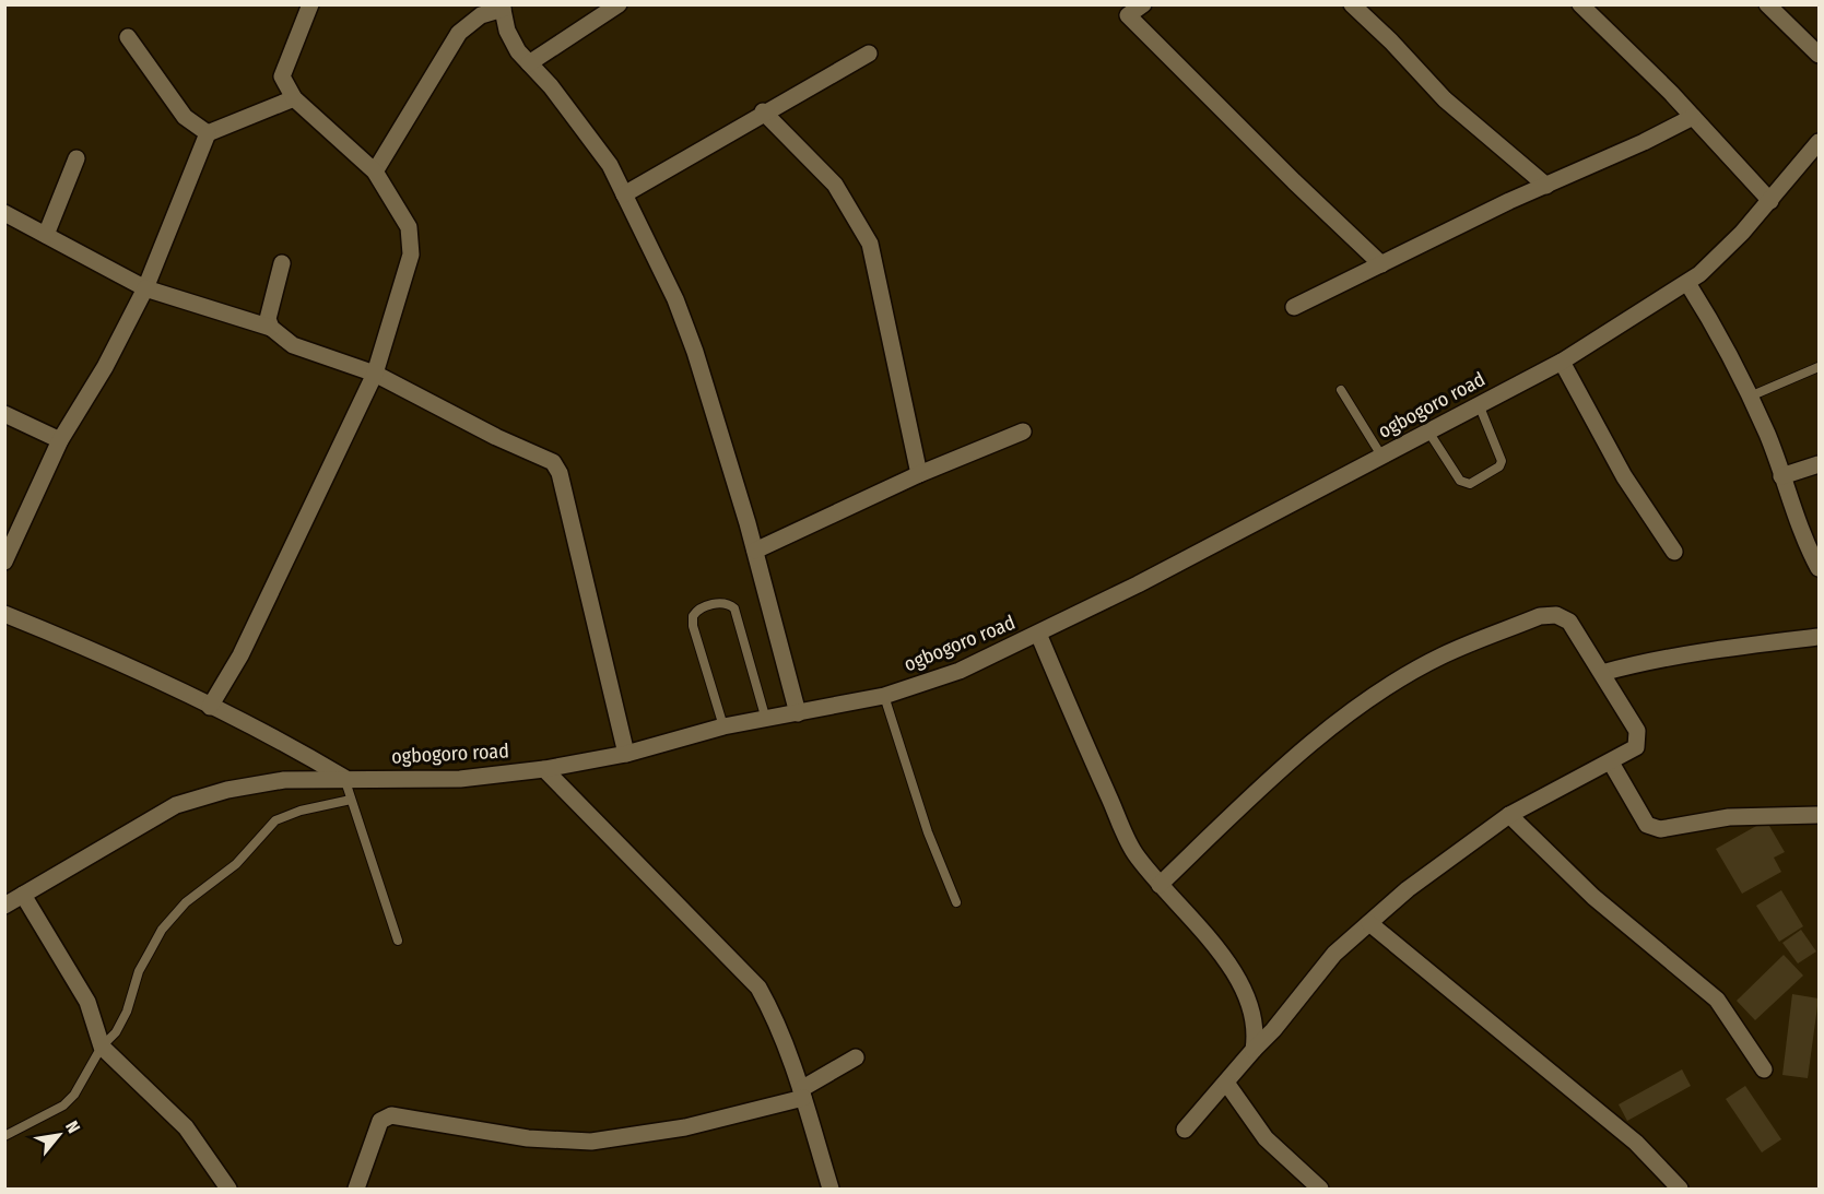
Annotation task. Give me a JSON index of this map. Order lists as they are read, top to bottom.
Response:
{
  "streets": {
    "street": ["ogbogoro road"]
  },
  "north": "top right"
}
